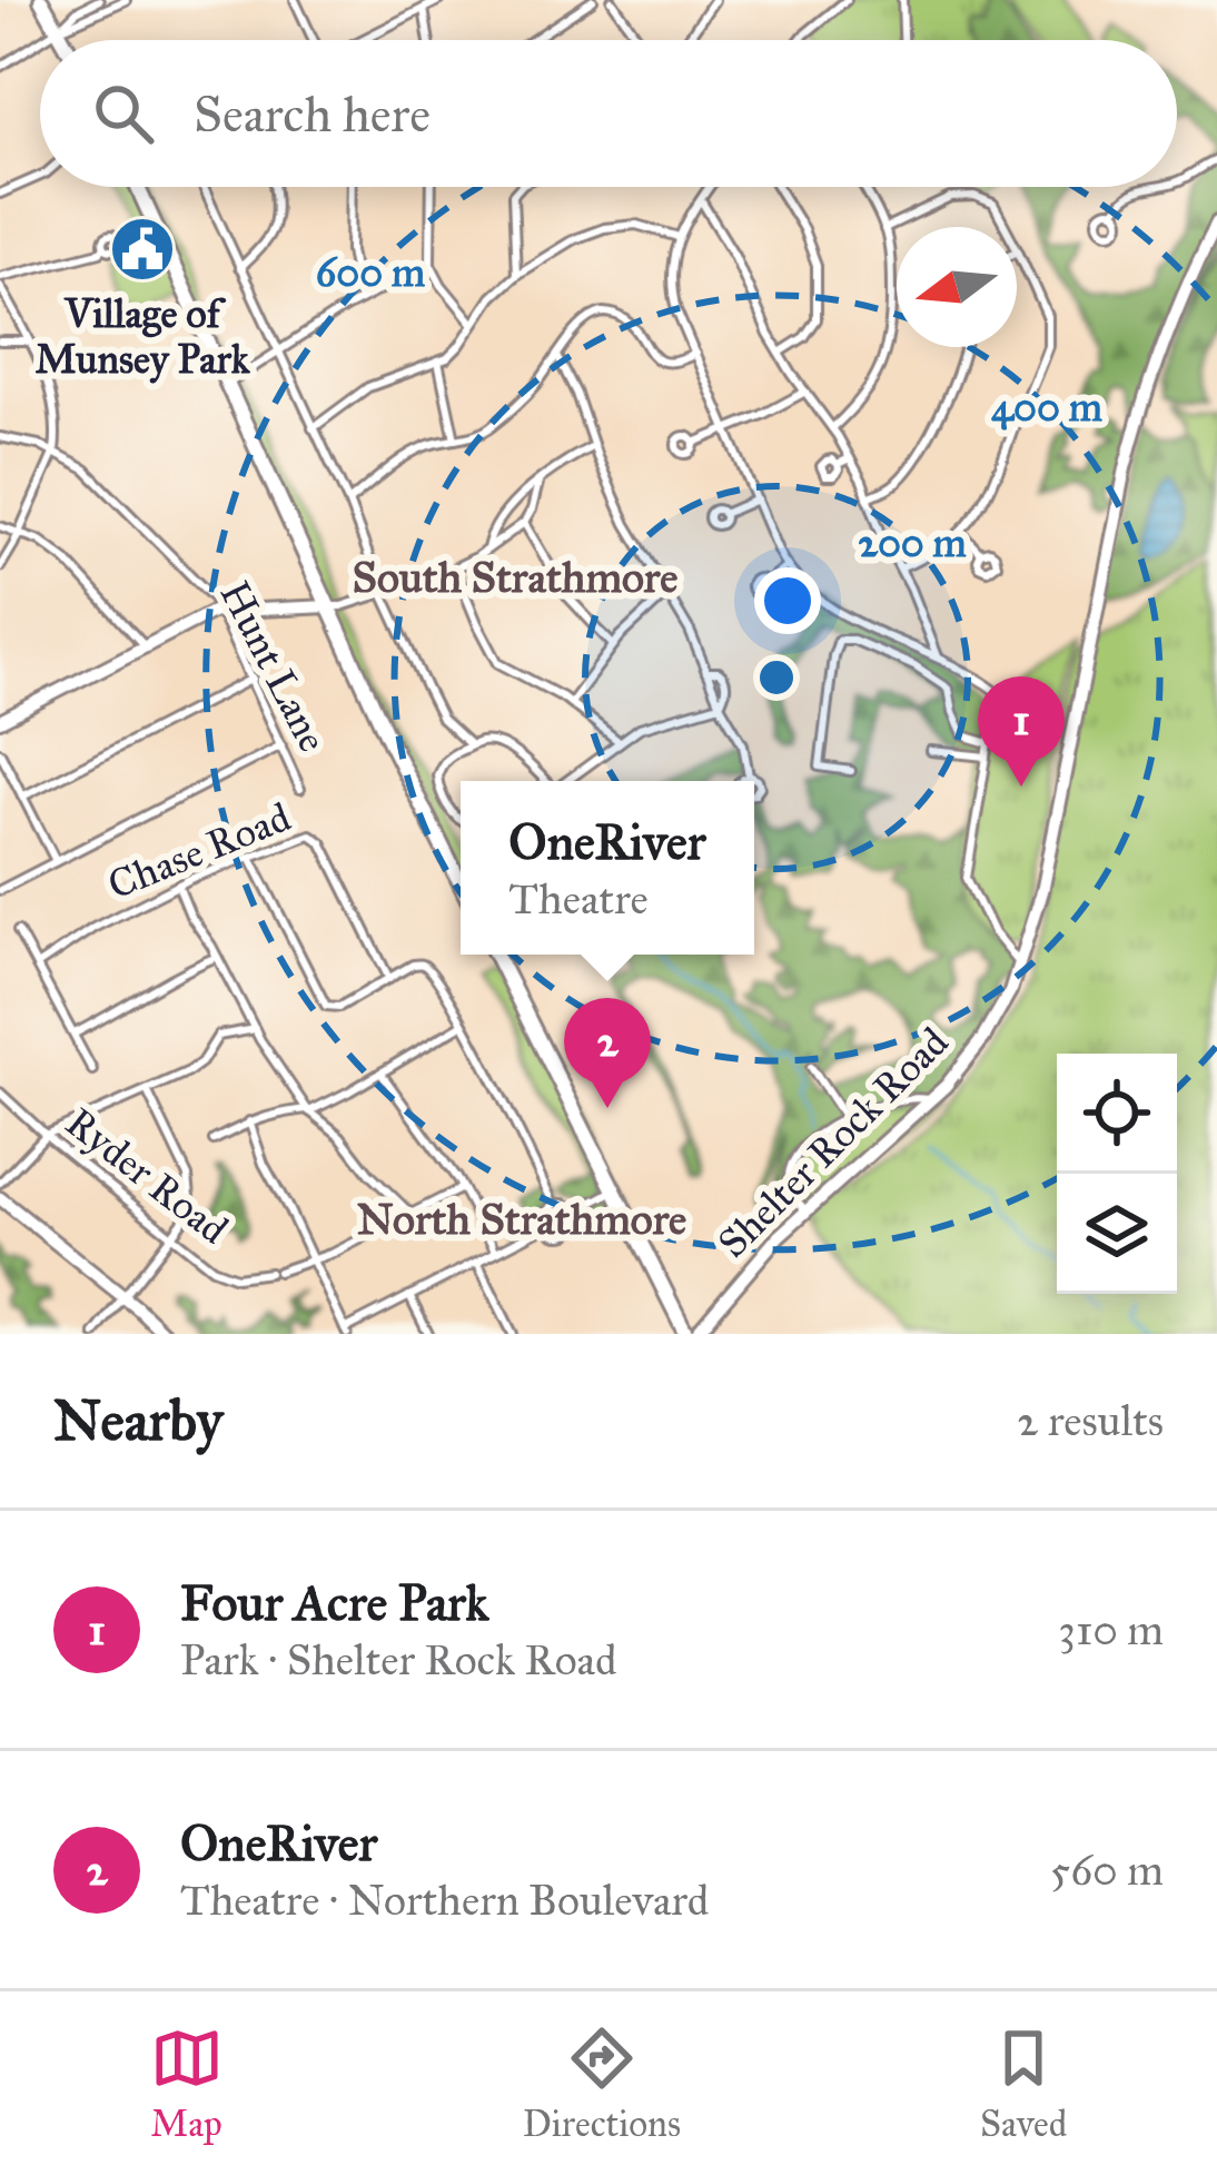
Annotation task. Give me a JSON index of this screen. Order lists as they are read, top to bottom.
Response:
{
  "streets": {
    "main road": ["Shelter Rock Road"],
    "street": ["Hunt Lane", "Chase Road", "Ryder Road"]
  },
  "districts": ["South Strathmore", "North Strathmore"],
  "places": {
    "public building": ["Village of Munsey Park"]
  },
  "north": "left",
  "page": {
    "search": "Search here",
    "pins": ["1", "2"],
    "popup": ["OneRiver", "Theatre"],
    "heading": ["Nearby", "2 results"],
    "list": [
      {
        "mark": "1",
        "name": "Four Acre Park",
        "note": "Park · Shelter Rock Road",
        "value": "310 m"
      },
      {
        "mark": "2",
        "name": "OneRiver",
        "note": "Theatre · Northern Boulevard",
        "value": "560 m"
      }
    ],
    "nav": ["Map", "Directions", "Saved"]
  },
  "rings": ["600 m", "400 m", "200 m"]
}
